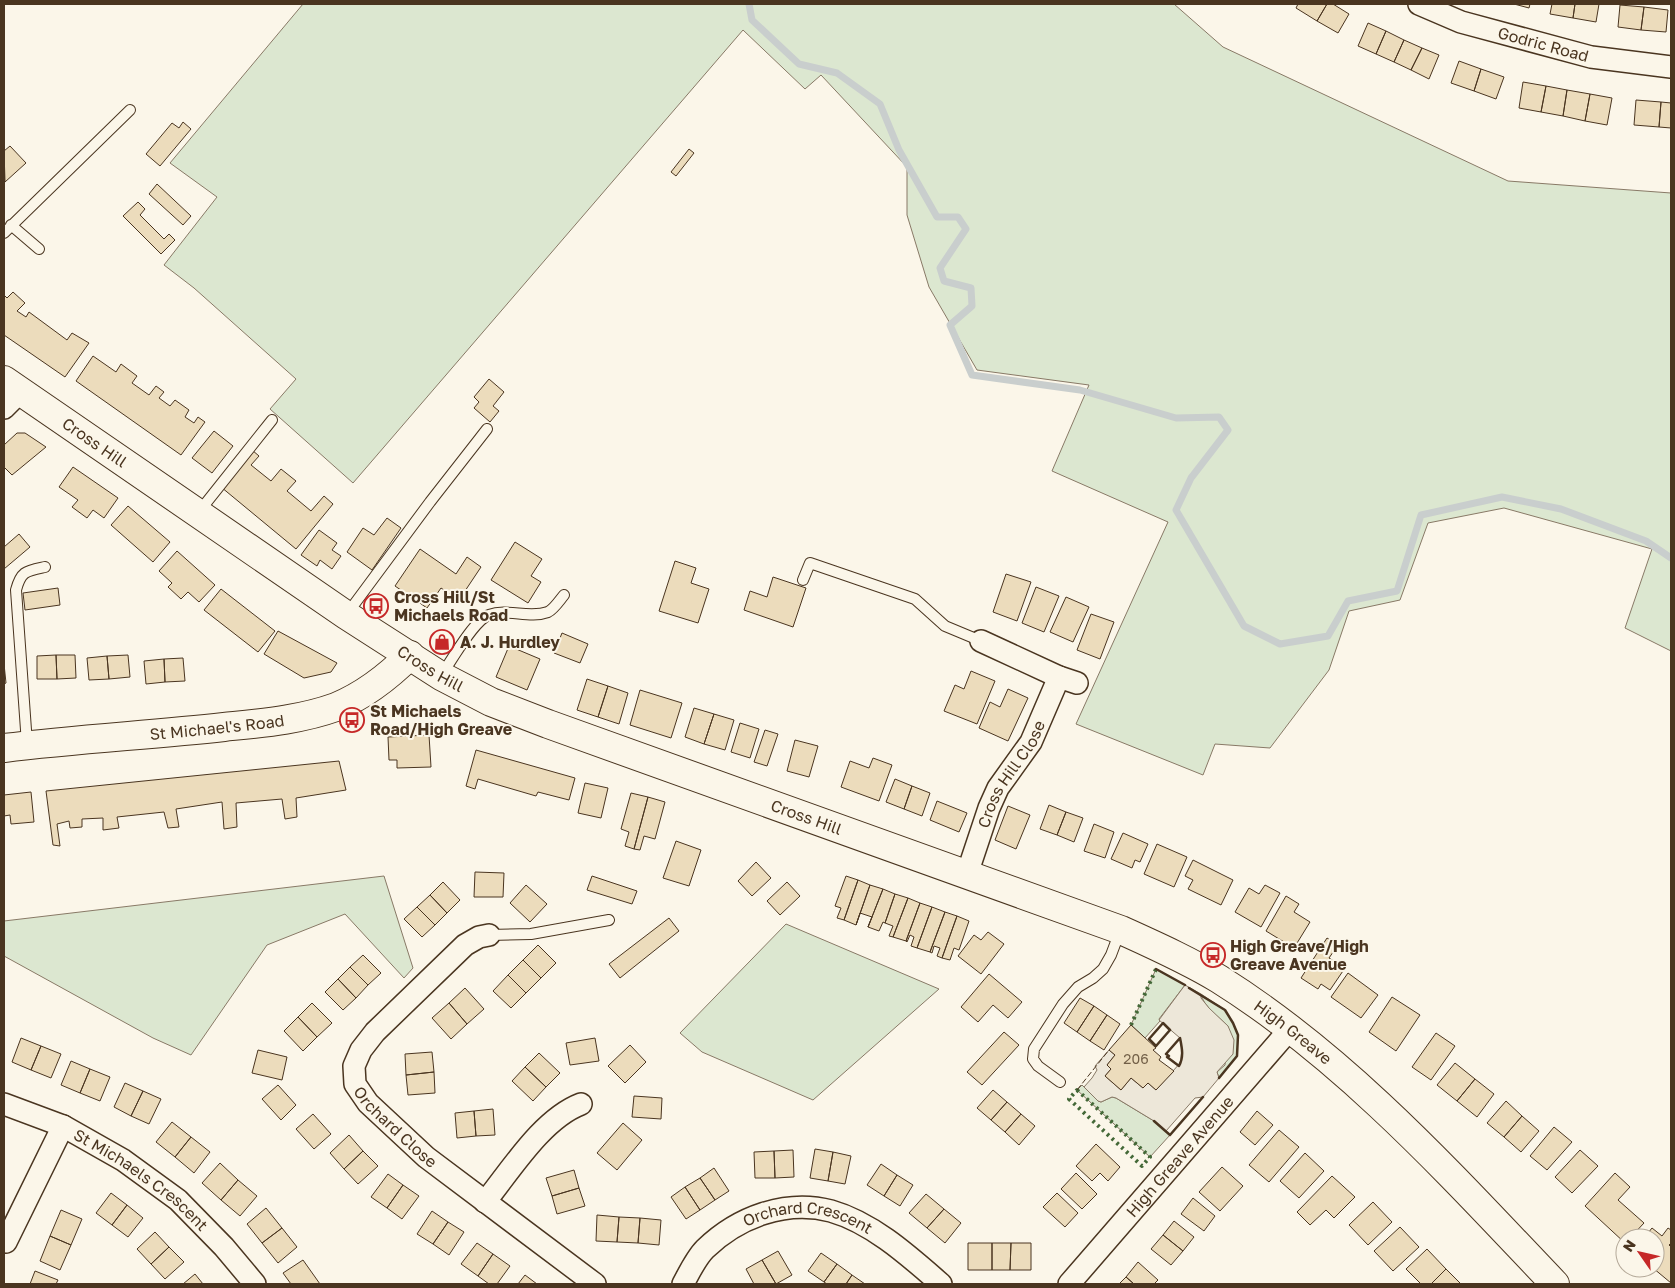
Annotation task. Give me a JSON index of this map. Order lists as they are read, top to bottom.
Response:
{
  "streets": {
    "main road": ["Cross Hill", "St Michael's Road", "High Greave"],
    "street": [
      "Godric Road",
      "Cross Hill Close",
      "Orchard Close",
      "High Greave Avenue",
      "St Michaels Crescent",
      "Orchard Crescent"
    ]
  },
  "crossings": [
    ["Cross Hill", "St Michael's Road"],
    ["Cross Hill", "Cross Hill Close"],
    ["Cross Hill", "High Greave"],
    ["Cross Hill Close", "High Greave"],
    ["High Greave", "High Greave Avenue"]
  ],
  "places": {
    "bus stop": ["Cross Hill/St Michaels Road", "St Michaels Road/High Greave", "High Greave/High Greave Avenue"],
    "shop": ["A. J. Hurdley"]
  },
  "house_numbers": ["206"],
  "north": "top left"
}
